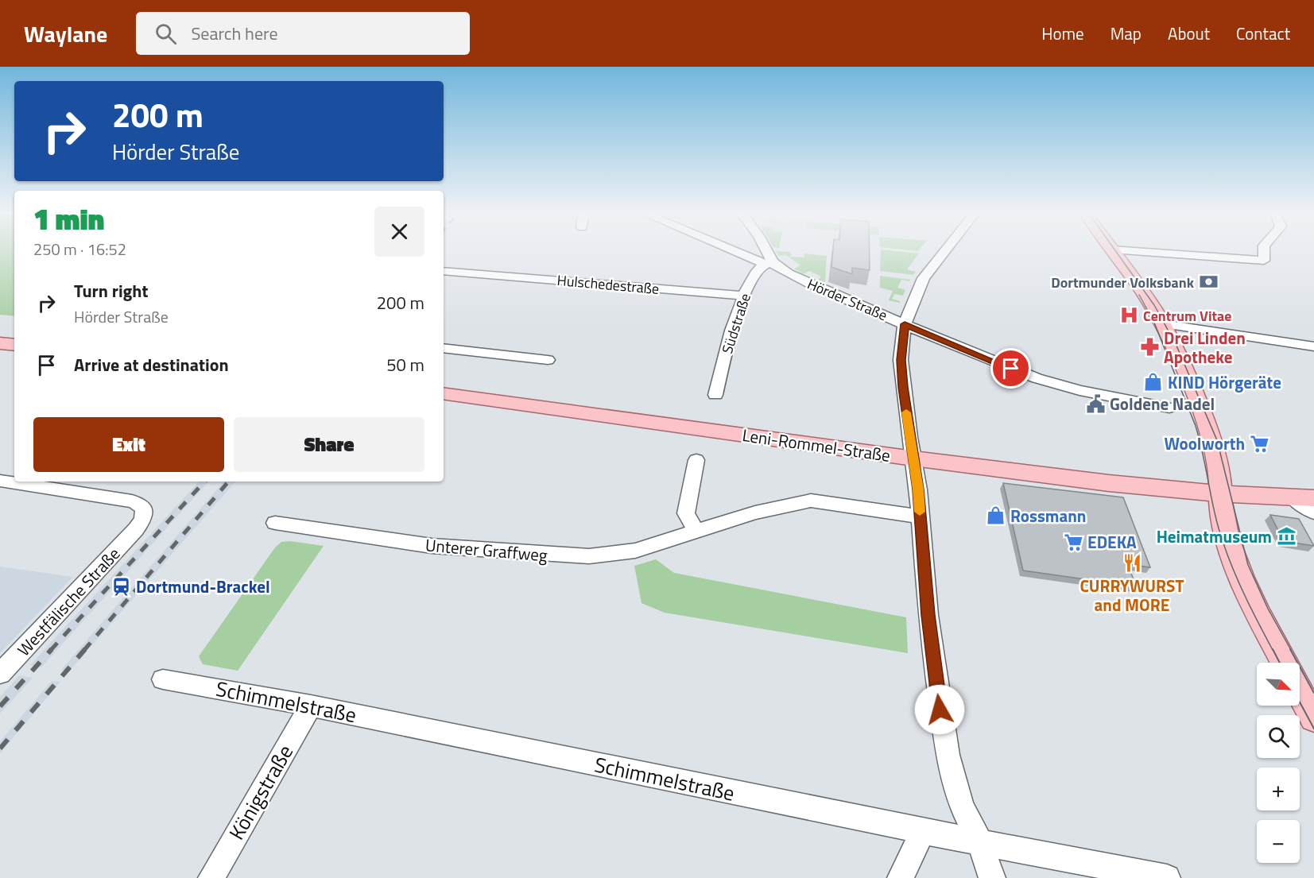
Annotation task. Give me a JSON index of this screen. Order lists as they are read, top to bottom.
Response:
{
  "streets": {
    "main road": ["Leni-Rommel-Straße"],
    "street": [
      "Hulschedestraße",
      "Hörder Straße",
      "Südstraße",
      "Unterer Graffweg",
      "Westfälische Straße",
      "Schimmelstraße",
      "Königstraße"
    ]
  },
  "crossings": [
    ["Hulschedestraße", "Südstraße"],
    ["Hörder Straße", "Südstraße"],
    ["Schimmelstraße", "Königstraße"]
  ],
  "places": {
    "bank": ["Dortmunder Volksbank"],
    "hospital": ["Centrum Vitae"],
    "pharmacy": ["Drei Linden Apotheke"],
    "shop": ["KIND Hörgeräte", "Rossmann"],
    "public building": ["Goldene Nadel"],
    "supermarket": ["Woolworth", "EDEKA"],
    "museum": ["Heimatmuseum"],
    "restaurant": ["CURRYWURST and MORE"],
    "station": ["Dortmund-Brackel"]
  },
  "north": "bottom right",
  "page": {
    "header": "Waylane",
    "search": "Search here",
    "nav": [
      "Home",
      "Map",
      "About",
      "Contact"
    ],
    "turn": ["200 m", "Hörder Straße"],
    "heading": ["1 min", "250 m · 16:52"],
    "list": [
      {
        "name": "Turn right",
        "note": "Hörder Straße",
        "value": "200 m"
      },
      {
        "name": "Arrive at destination",
        "value": "50 m"
      }
    ],
    "buttons": ["Exit", "Share"],
    "map_buttons": ["+", "−"]
  }
}
